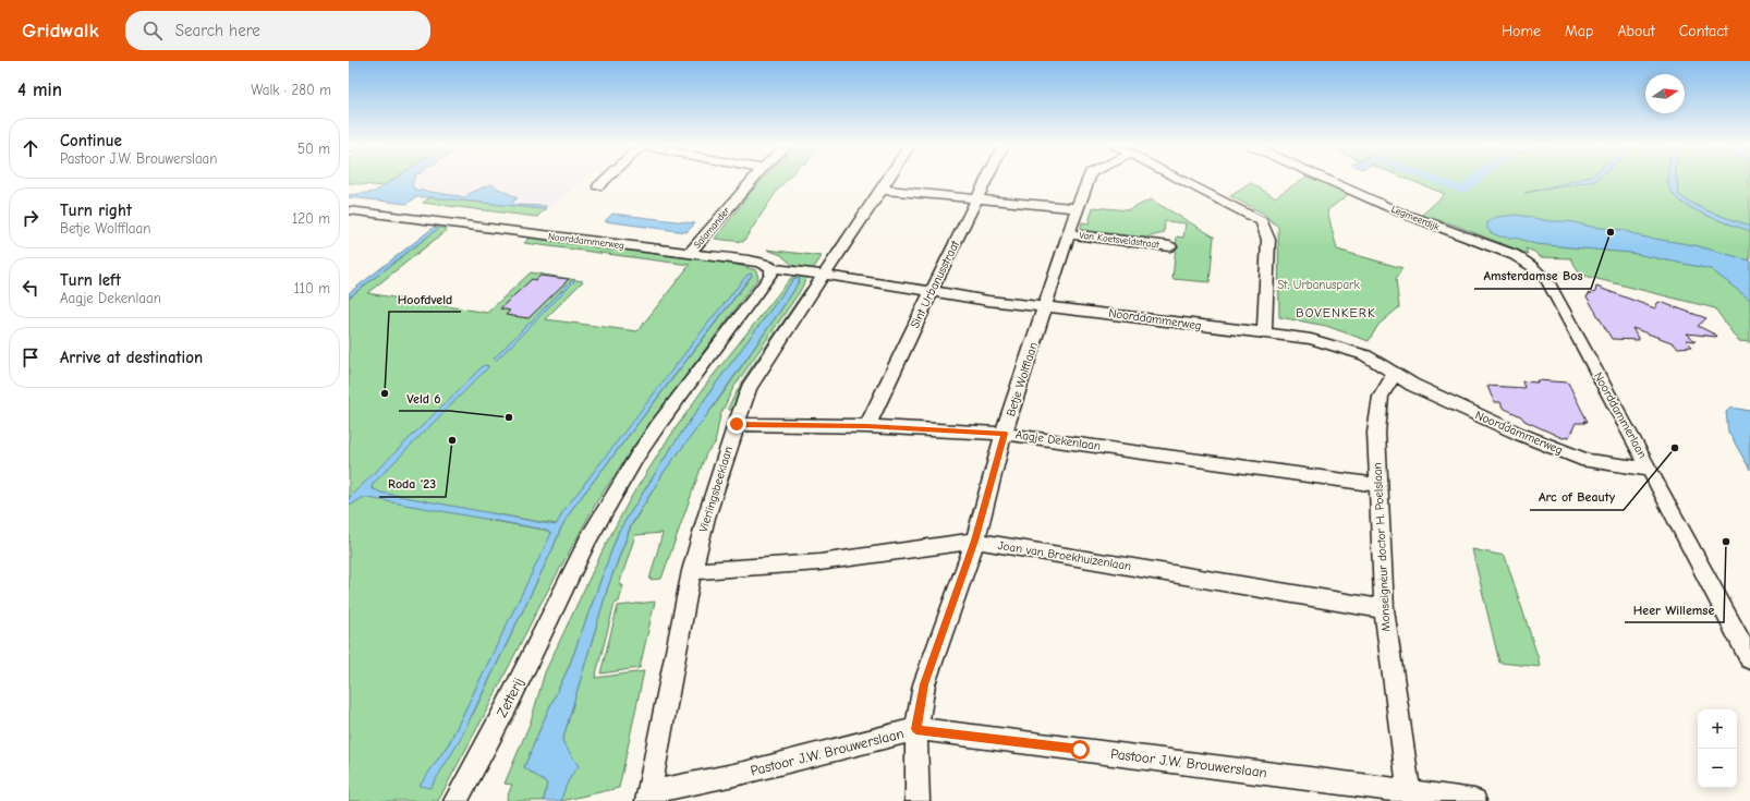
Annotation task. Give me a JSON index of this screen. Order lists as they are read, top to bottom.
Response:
{
  "streets": {
    "street": [
      "Legmeerdijk",
      "Salamander",
      "Van Koetsveldstraat",
      "Noorddammerweg",
      "Sint Urbanusstraat",
      "Betje Wolfflaan",
      "Noorddammerlaan",
      "Aagje Dekenlaan",
      "Vierlingsbeeklaan",
      "Monseigneur doctor H. Poelslaan",
      "Joan van Broekhuizenlaan",
      "Zetterij",
      "Pastoor J.W. Brouwerslaan"
    ]
  },
  "crossings": [
    ["Legmeerdijk", "Noorddammerlaan"],
    ["Salamander", "Noorddammerweg"],
    ["Van Koetsveldstraat", "Betje Wolfflaan"],
    ["Noorddammerweg", "Sint Urbanusstraat"],
    ["Noorddammerweg", "Betje Wolfflaan"],
    ["Noorddammerweg", "Noorddammerlaan"],
    ["Noorddammerweg", "Vierlingsbeeklaan"],
    ["Noorddammerweg", "Monseigneur doctor H. Poelslaan"],
    ["Noorddammerweg", "Zetterij"],
    ["Sint Urbanusstraat", "Aagje Dekenlaan"],
    ["Betje Wolfflaan", "Aagje Dekenlaan"],
    ["Betje Wolfflaan", "Joan van Broekhuizenlaan"],
    ["Betje Wolfflaan", "Pastoor J.W. Brouwerslaan"],
    ["Aagje Dekenlaan", "Vierlingsbeeklaan"],
    ["Aagje Dekenlaan", "Monseigneur doctor H. Poelslaan"],
    ["Vierlingsbeeklaan", "Joan van Broekhuizenlaan"],
    ["Vierlingsbeeklaan", "Pastoor J.W. Brouwerslaan"],
    ["Monseigneur doctor H. Poelslaan", "Joan van Broekhuizenlaan"],
    ["Monseigneur doctor H. Poelslaan", "Pastoor J.W. Brouwerslaan"]
  ],
  "districts": ["BOVENKERK"],
  "parks": ["St. Urbanuspark"],
  "places": [
    "Amsterdamse Bos",
    "Hoofdveld",
    "Veld 6",
    "Roda '23",
    "Arc of Beauty",
    "Heer Willemse"
  ],
  "north": "right",
  "page": {
    "header": "Gridwalk",
    "search": "Search here",
    "nav": [
      "Home",
      "Map",
      "About",
      "Contact"
    ],
    "heading": ["4 min", "Walk · 280 m"],
    "list": [
      ["Continue", "Pastoor J.W. Brouwerslaan", "50 m"],
      ["Turn right", "Betje Wolfflaan", "120 m"],
      ["Turn left", "Aagje Dekenlaan", "110 m"],
      "Arrive at destination"
    ],
    "map_buttons": ["+", "−"]
  }
}
